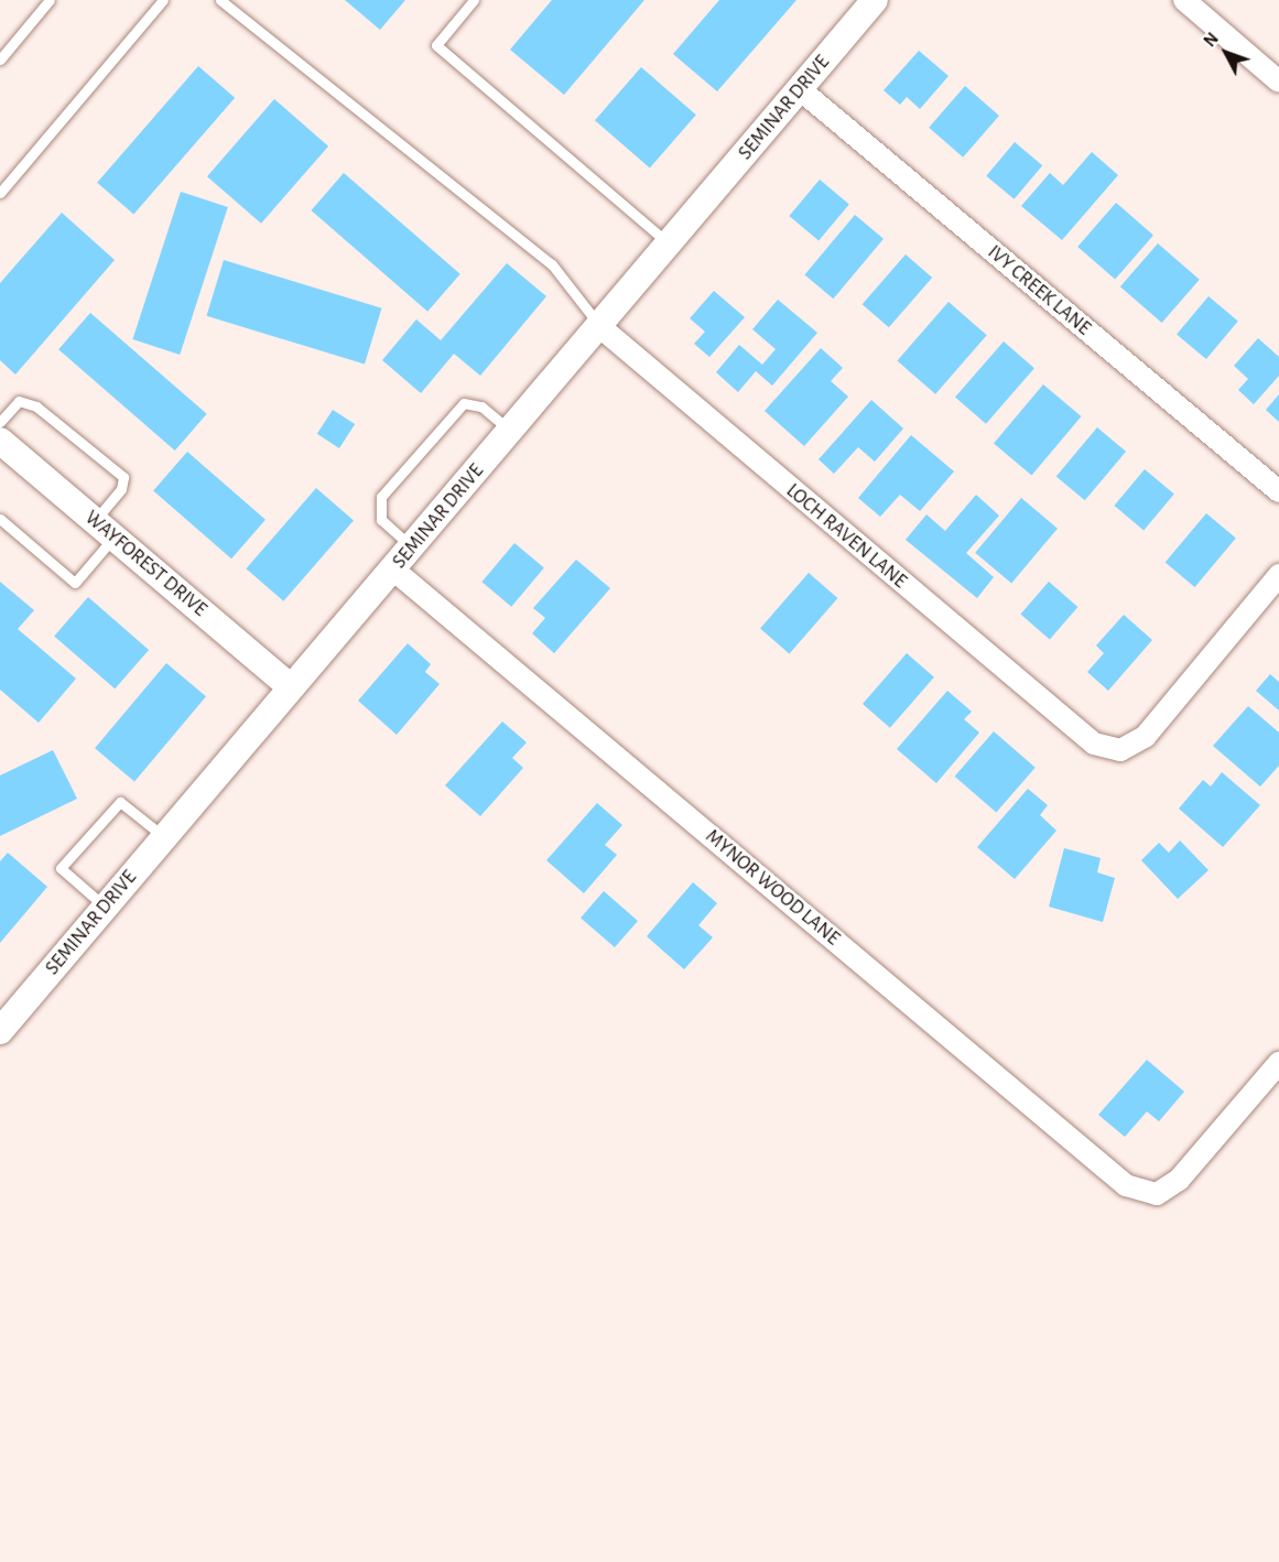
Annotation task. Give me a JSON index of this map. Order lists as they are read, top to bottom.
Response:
{
  "streets": {
    "street": [
      "SEMINAR DRIVE",
      "IVY CREEK LANE",
      "LOCH RAVEN LANE",
      "WAYFOREST DRIVE",
      "MYNOR WOOD LANE"
    ]
  },
  "crossings": [
    ["SEMINAR DRIVE", "IVY CREEK LANE"],
    ["SEMINAR DRIVE", "LOCH RAVEN LANE"],
    ["SEMINAR DRIVE", "WAYFOREST DRIVE"],
    ["SEMINAR DRIVE", "MYNOR WOOD LANE"]
  ],
  "north": "top left"
}
